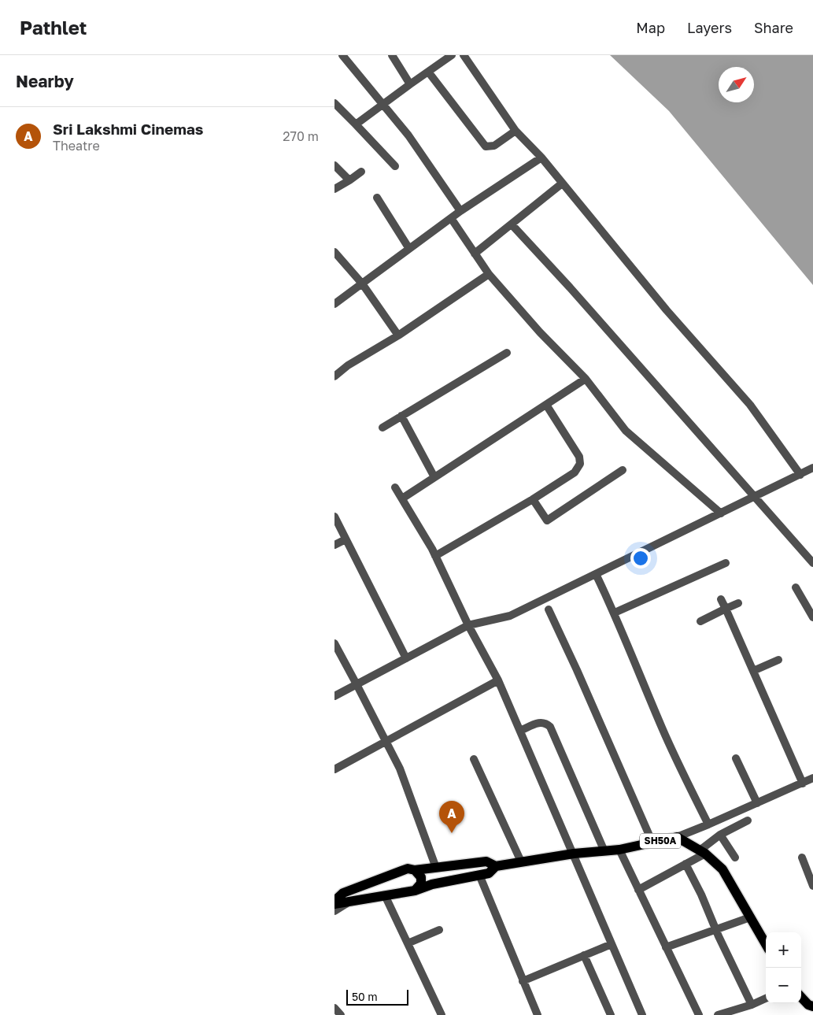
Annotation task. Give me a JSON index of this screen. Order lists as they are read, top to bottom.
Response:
{
  "streets": {
    "main road": ["SH50A"]
  },
  "scale_bar": "50 m",
  "north": "top right",
  "page": {
    "header": "Pathlet",
    "nav": ["Map", "Layers", "Share"],
    "heading": "Nearby",
    "list": [
      {
        "mark": "A",
        "name": "Sri Lakshmi Cinemas",
        "note": "Theatre",
        "value": "270 m"
      }
    ],
    "pins": "A",
    "map_buttons": ["+", "−"],
    "scale": "50 m"
  }
}
